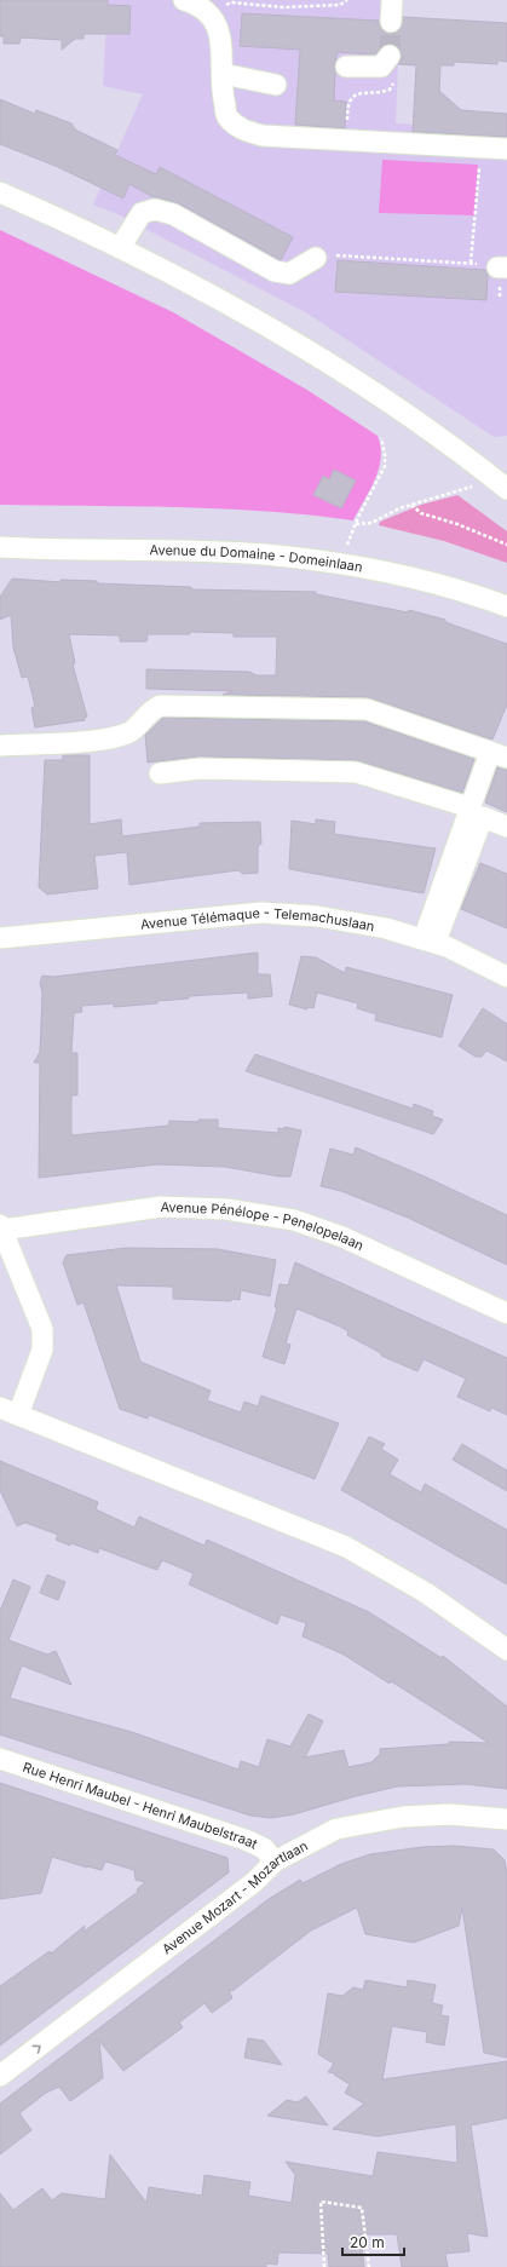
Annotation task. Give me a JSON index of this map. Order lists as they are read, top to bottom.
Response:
{
  "streets": {
    "street": [
      "Avenue du Domaine - Domeinlaan",
      "Avenue Télémaque - Telemachuslaan",
      "Avenue Pénélope - Penelopelaan",
      "Rue Henri Maubel - Henri Maubelstraat",
      "Avenue Mozart - Mozartlaan"
    ]
  },
  "crossings": [
    ["Rue Henri Maubel - Henri Maubelstraat", "Avenue Mozart - Mozartlaan"]
  ],
  "one_way": ["Avenue Mozart - Mozartlaan"],
  "scale_bar": "20 m"
}
